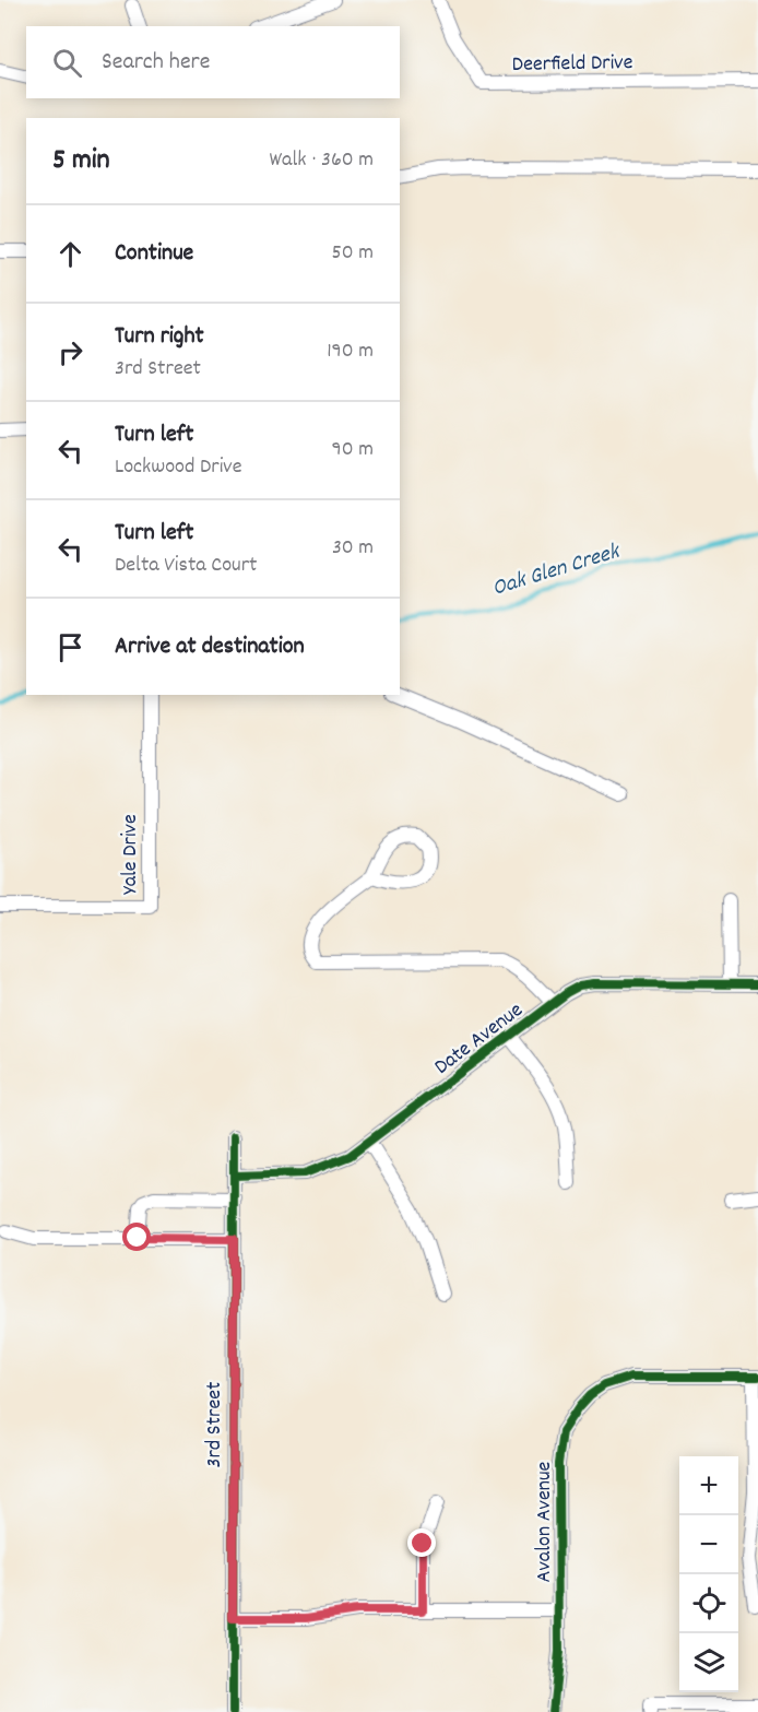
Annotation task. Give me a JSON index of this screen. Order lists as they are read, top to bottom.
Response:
{
  "streets": {
    "street": [
      "Deerfield Drive",
      "Yale Drive",
      "Date Avenue",
      "3rd Street",
      "Avalon Avenue"
    ]
  },
  "crossings": [
    ["Date Avenue", "3rd Street"]
  ],
  "water": ["Oak Glen Creek"],
  "page": {
    "search": "Search here",
    "heading": ["5 min", "Walk · 360 m"],
    "list": [
      ["Continue", "50 m"],
      ["Turn right", "3rd Street", "190 m"],
      ["Turn left", "Lockwood Drive", "90 m"],
      ["Turn left", "Delta Vista Court", "30 m"],
      "Arrive at destination"
    ],
    "map_buttons": ["+", "−"]
  }
}
